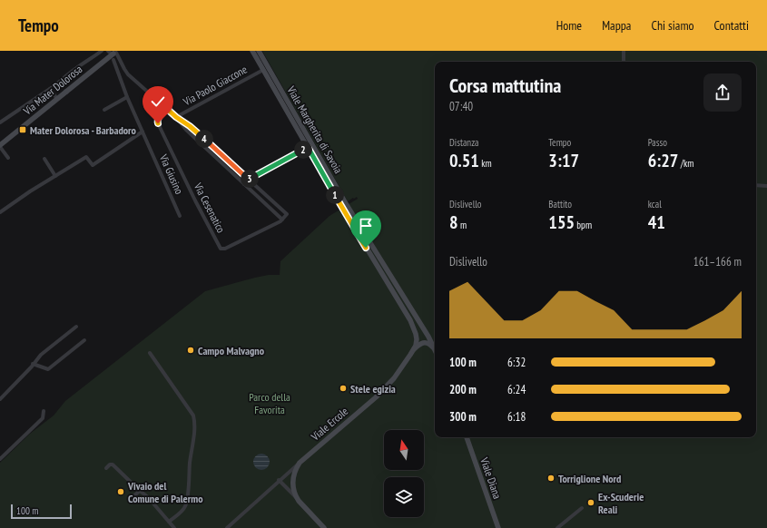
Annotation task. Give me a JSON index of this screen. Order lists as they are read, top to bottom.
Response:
{
  "streets": {
    "street": [
      "Via Paolo Giaccone",
      "Via Mater Dolorosa",
      "Viale Margherita di Savoia",
      "Via Giusino",
      "Via Cesenatico",
      "Viale Ercole",
      "Viale Diana"
    ]
  },
  "crossings": [
    ["Via Paolo Giaccone", "Viale Margherita di Savoia"],
    ["Via Mater Dolorosa", "Via Giusino"],
    ["Viale Margherita di Savoia", "Viale Ercole"]
  ],
  "parks": ["Parco della Favorita"],
  "places": {
    "transit": ["Mater Dolorosa - Barbadoro"],
    "other": [
      "Campo Malvagno",
      "Stele egizia",
      "Torriglione Nord",
      "Vivaio del Comune di Palermo",
      "Ex-Scuderie Reali"
    ]
  },
  "scale_bar": "100 m",
  "north": "top",
  "page": {
    "header": "Tempo",
    "nav": [
      "Home",
      "Mappa",
      "Chi siamo",
      "Contatti"
    ],
    "heading": ["Corsa mattutina", "07:40"],
    "stats": [
      ["Distanza", "0.51 km"],
      ["Tempo", "3:17"],
      ["Passo", "6:27 /km"],
      ["Dislivello", "8 m"],
      ["Battito", "155 bpm"],
      ["kcal", "41"]
    ],
    "pins": [
      "4",
      "2",
      "3",
      "1"
    ],
    "chart": ["Dislivello", "161–166 m"],
    "list": [
      {
        "name": "100 m",
        "note": "6:32"
      },
      {
        "name": "200 m",
        "note": "6:24"
      },
      {
        "name": "300 m",
        "note": "6:18"
      }
    ],
    "scale": "100 m"
  }
}
